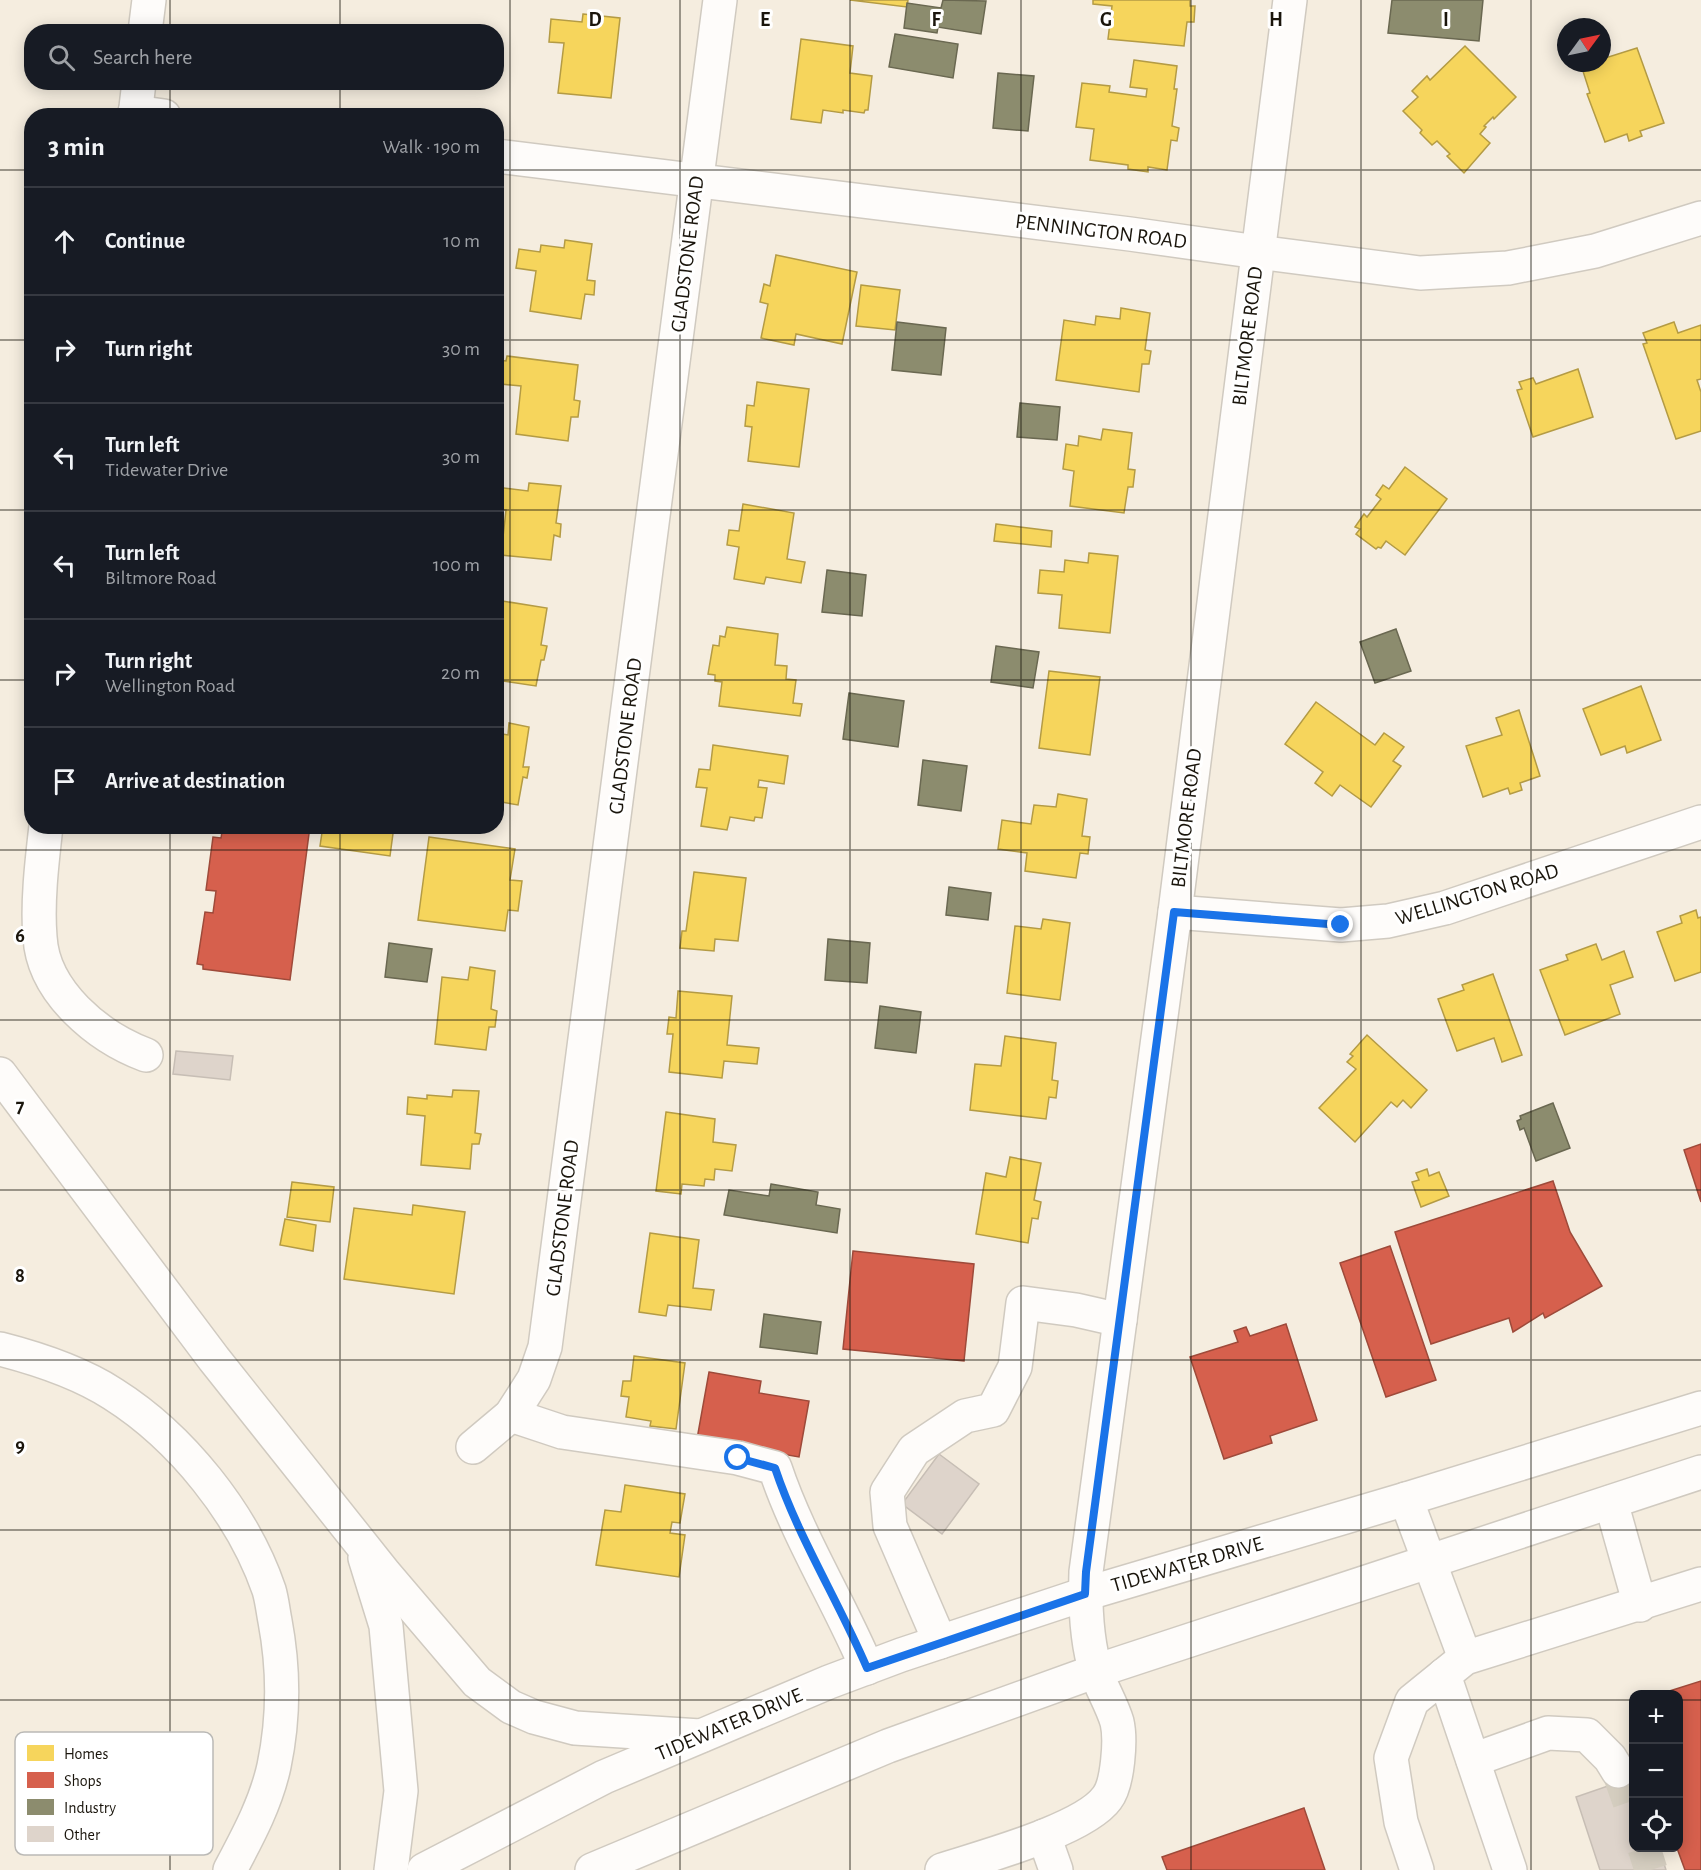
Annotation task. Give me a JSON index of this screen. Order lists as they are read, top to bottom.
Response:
{
  "streets": {
    "main road": [
      "PENNINGTON ROAD",
      "GLADSTONE ROAD",
      "BILTMORE ROAD",
      "WELLINGTON ROAD",
      "TIDEWATER DRIVE"
    ]
  },
  "crossings": [
    ["PENNINGTON ROAD", "GLADSTONE ROAD"],
    ["PENNINGTON ROAD", "BILTMORE ROAD"],
    ["BILTMORE ROAD", "WELLINGTON ROAD"],
    ["BILTMORE ROAD", "TIDEWATER DRIVE"]
  ],
  "legend": [
    "Homes",
    "Shops",
    "Industry",
    "Other"
  ],
  "north": "top right",
  "page": {
    "search": "Search here",
    "heading": ["3 min", "Walk · 190 m"],
    "list": [
      ["Continue", "10 m"],
      ["Turn right", "30 m"],
      ["Turn left", "Tidewater Drive", "30 m"],
      ["Turn left", "Biltmore Road", "100 m"],
      ["Turn right", "Wellington Road", "20 m"],
      "Arrive at destination"
    ],
    "map_buttons": ["+", "−"]
  },
  "grid": {
    "columns": [
      "D",
      "E",
      "F",
      "G",
      "H",
      "I"
    ],
    "rows": [
      "6",
      "7",
      "8",
      "9"
    ]
  }
}
